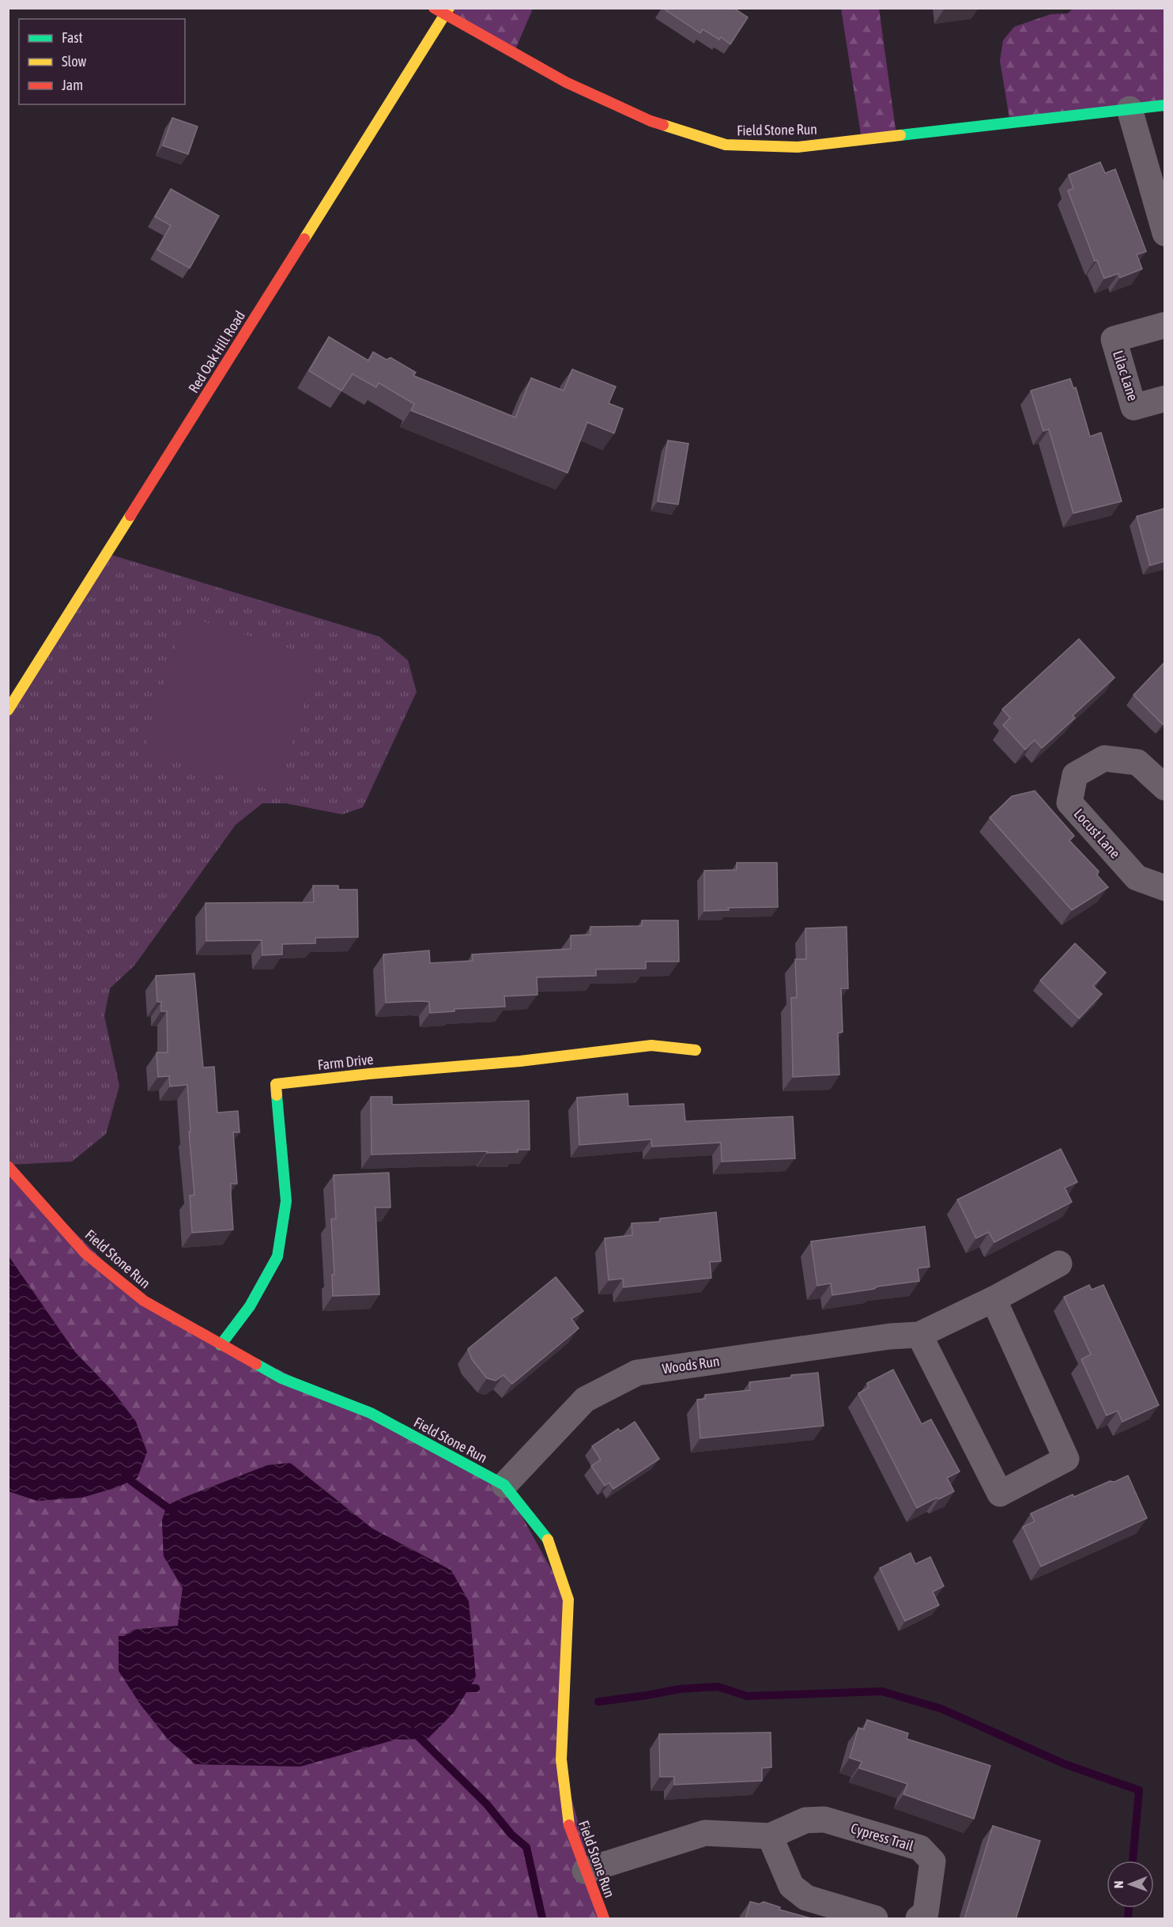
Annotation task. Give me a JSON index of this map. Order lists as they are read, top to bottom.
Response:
{
  "streets": {
    "street": [
      "Field Stone Run",
      "Red Oak Hill Road",
      "Lilac Lane",
      "Locust Lane",
      "Farm Drive",
      "Woods Run",
      "Cypress Trail"
    ]
  },
  "crossings": [
    ["Field Stone Run", "Red Oak Hill Road"],
    ["Field Stone Run", "Farm Drive"],
    ["Field Stone Run", "Woods Run"],
    ["Field Stone Run", "Cypress Trail"]
  ],
  "legend": ["Fast", "Slow", "Jam"],
  "north": "left"
}
